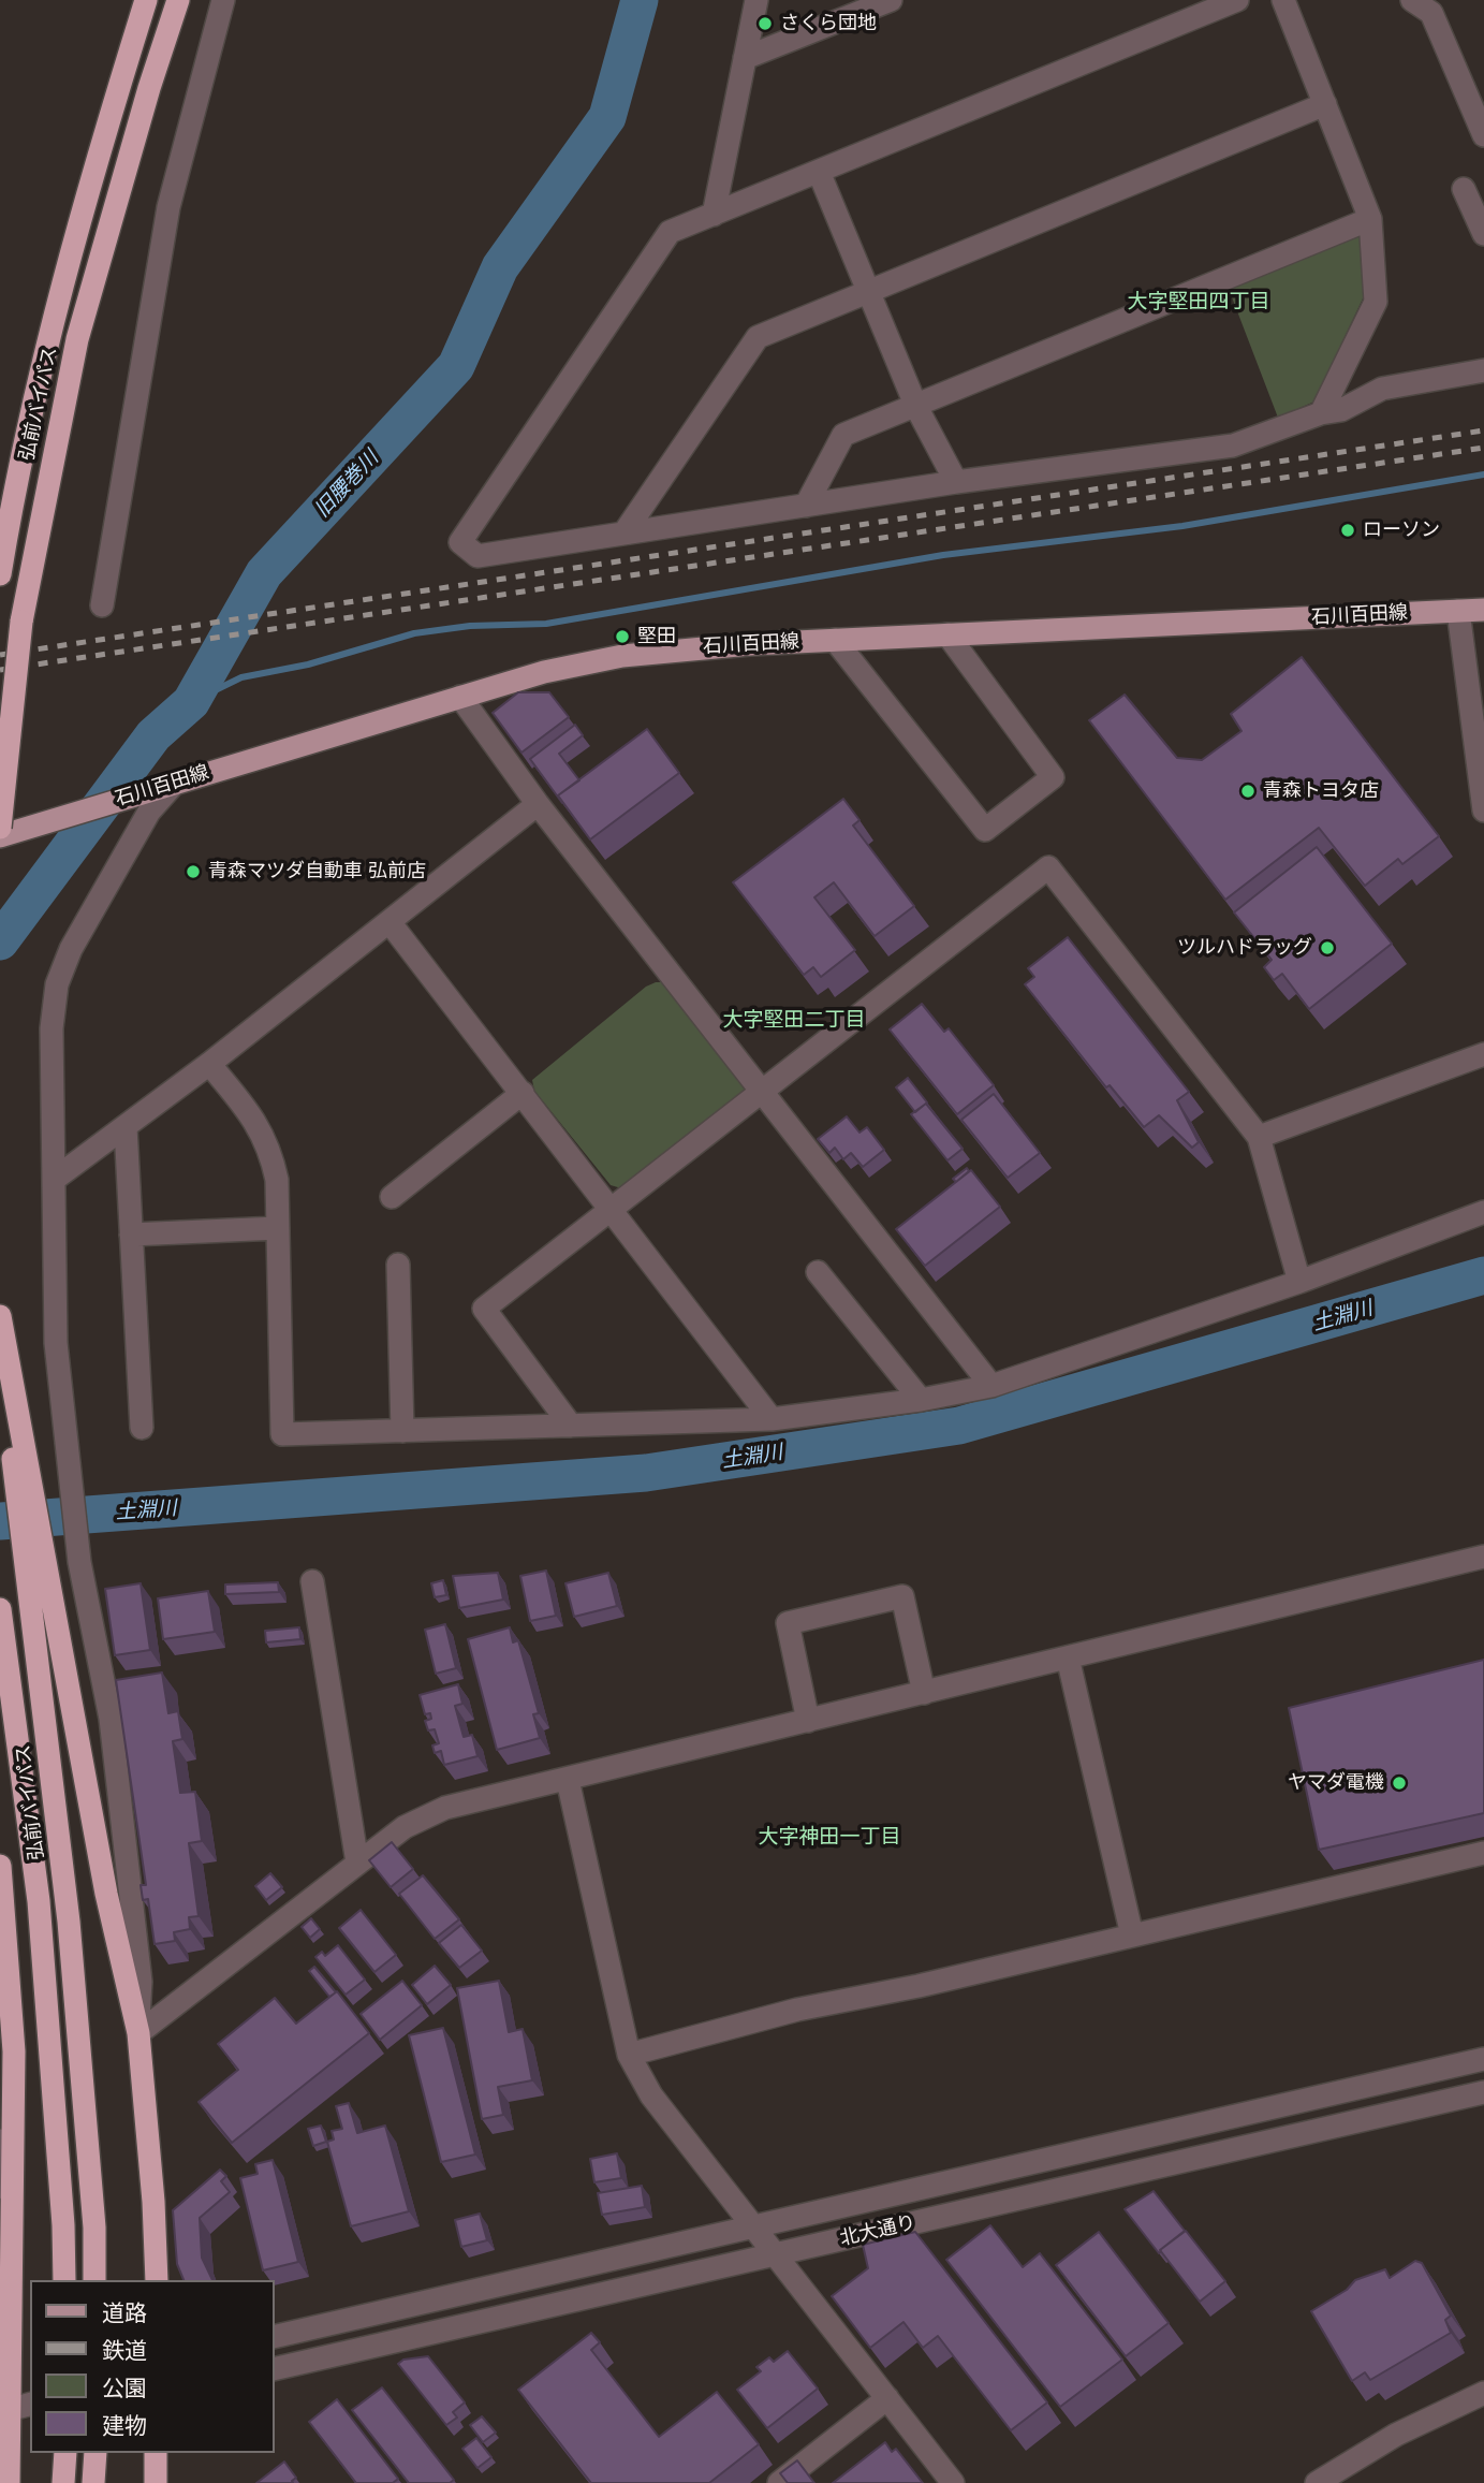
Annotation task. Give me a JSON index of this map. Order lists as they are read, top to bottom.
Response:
{
  "streets": {
    "highway": ["弘前バイパス"],
    "main road": ["石川百田線"],
    "street": ["北大通り"]
  },
  "districts": ["大字堅田四丁目", "大字堅田二丁目", "大字神田一丁目"],
  "water": ["旧腰巻川", "土淵川"],
  "places": [
    "さくら団地",
    "ローソン",
    "堅田",
    "青森トヨタ店",
    "青森マツダ自動車 弘前店",
    "ツルハドラッグ",
    "ヤマダ電機"
  ],
  "legend": [
    "道路",
    "鉄道",
    "公園",
    "建物"
  ]
}
